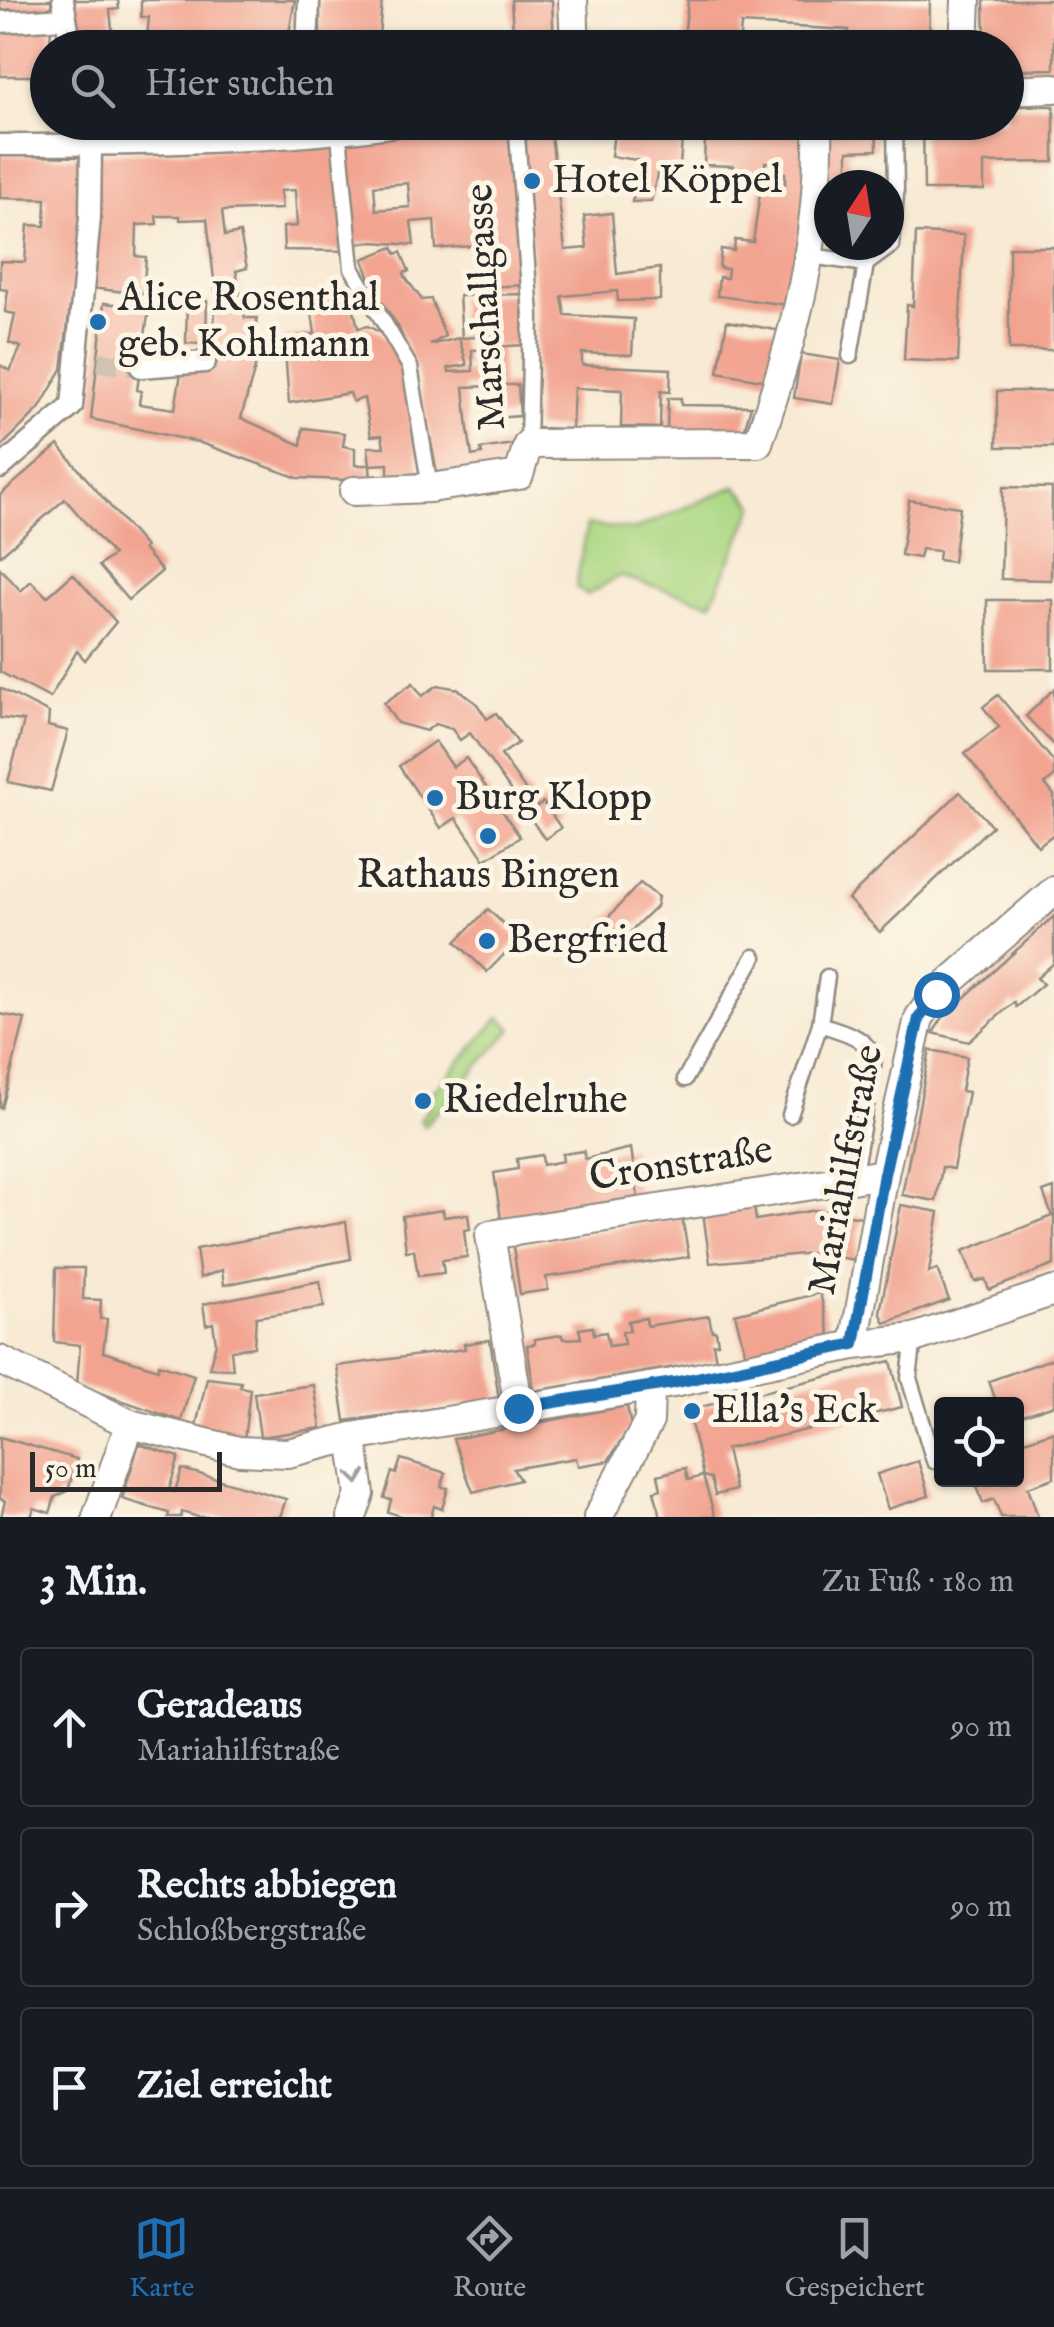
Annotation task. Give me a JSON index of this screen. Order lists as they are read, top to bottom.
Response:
{
  "streets": {
    "street": ["Marschallgasse", "Cronstraße", "Mariahilfstraße"]
  },
  "crossings": [
    ["Cronstraße", "Mariahilfstraße"]
  ],
  "places": [
    "Hotel Köppel",
    "Alice Rosenthal geb. Kohlmann",
    "Burg Klopp",
    "Rathaus Bingen",
    "Bergfried",
    "Riedelruhe",
    "Ella's Eck"
  ],
  "scale_bar": "50 m",
  "north": "top",
  "page": {
    "search": "Hier suchen",
    "scale": "50 m",
    "heading": ["3 Min.", "Zu Fuß · 180 m"],
    "list": [
      ["Geradeaus", "Mariahilfstraße", "90 m"],
      ["Rechts abbiegen", "Schloßbergstraße", "90 m"],
      "Ziel erreicht"
    ],
    "nav": ["Karte", "Route", "Gespeichert"]
  }
}
